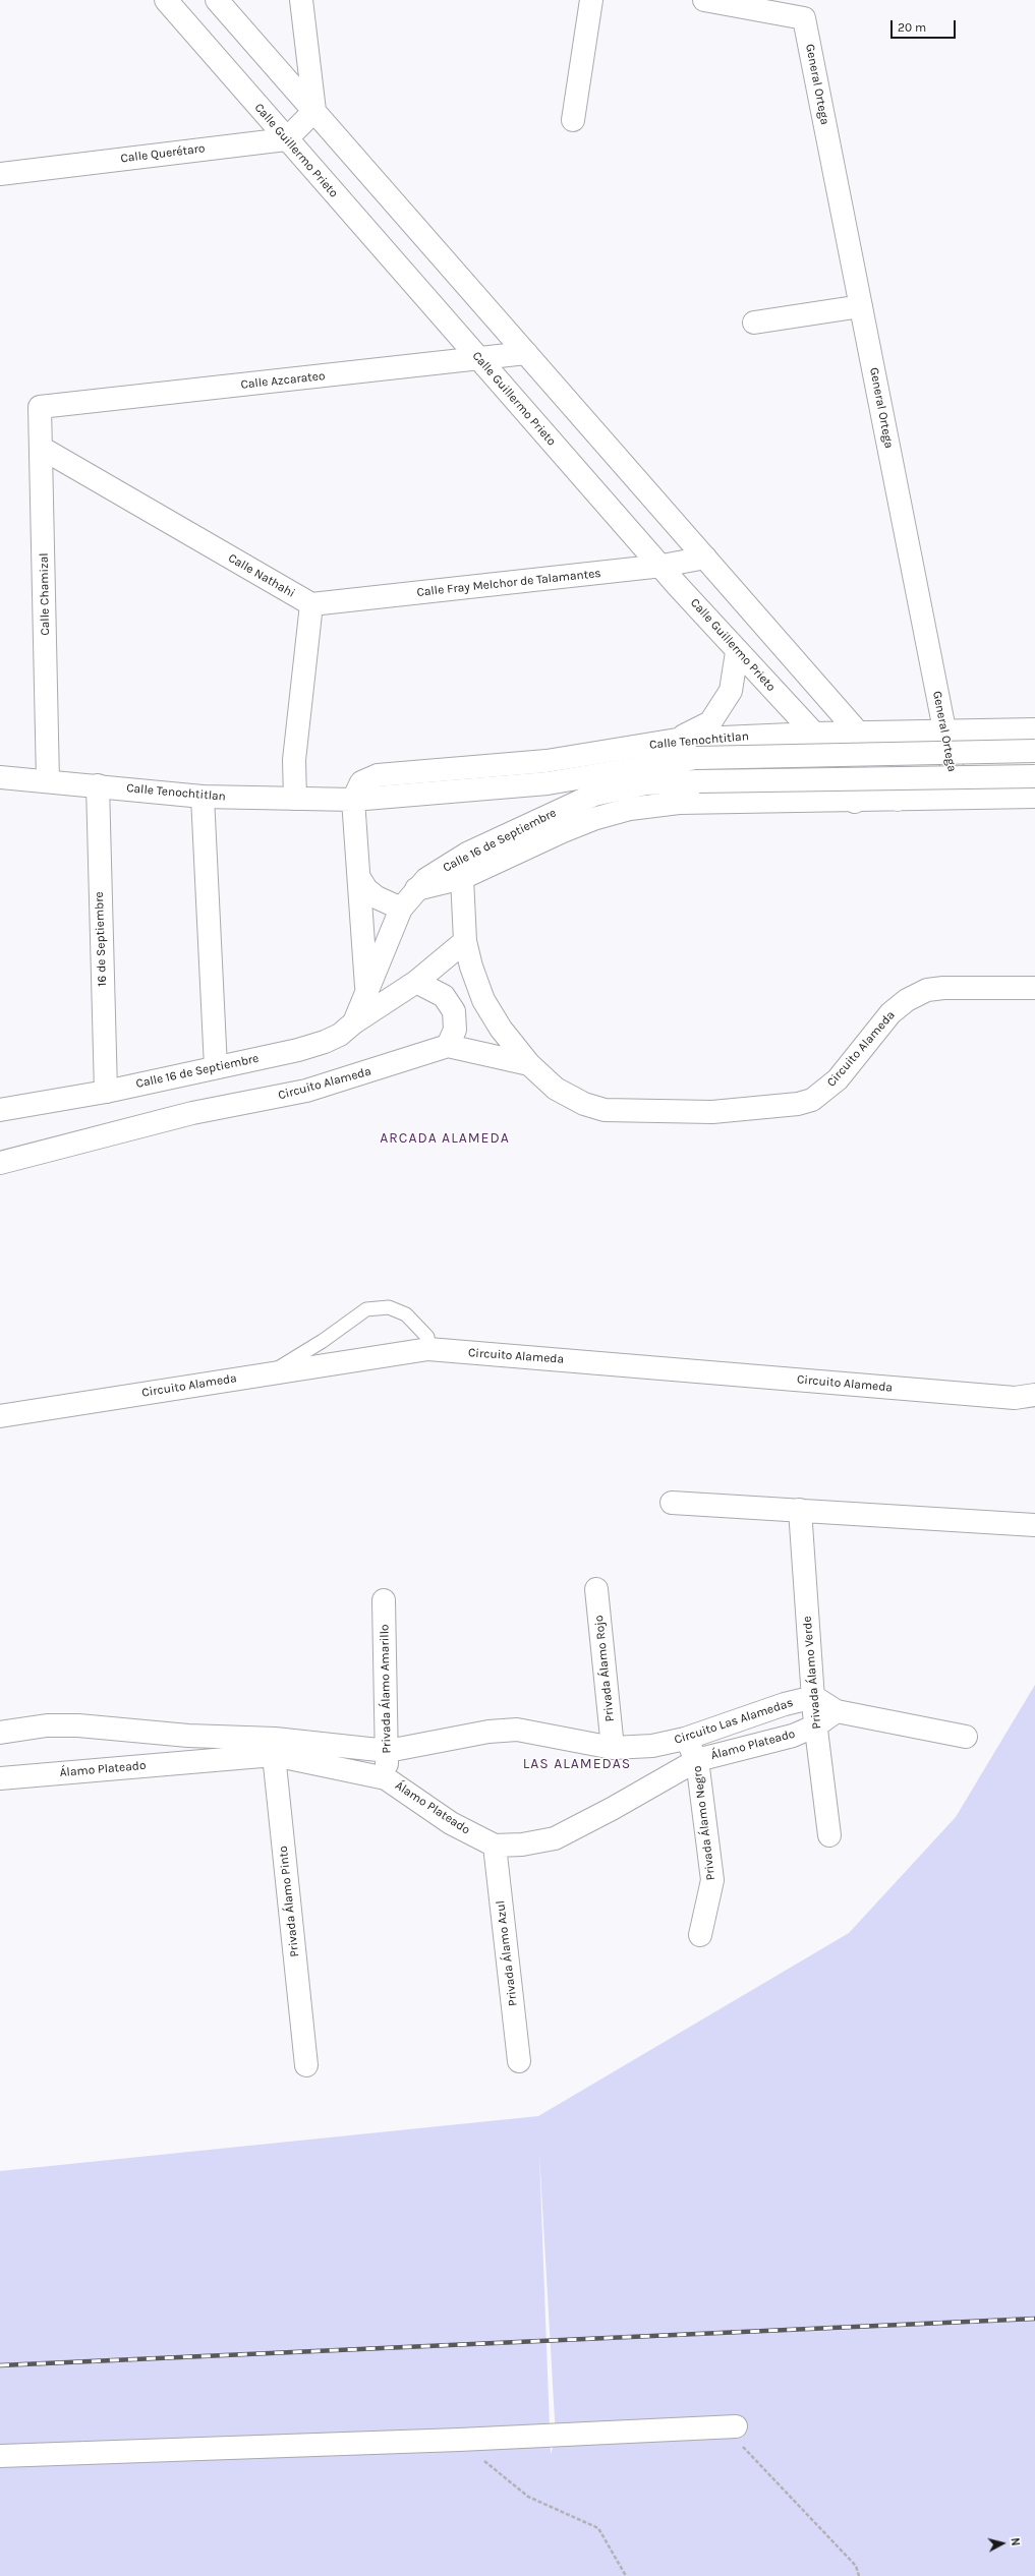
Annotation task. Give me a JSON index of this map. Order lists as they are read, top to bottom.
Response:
{
  "streets": {
    "street": [
      "General Ortega",
      "Calle Guillermo Prieto",
      "Calle Querétaro",
      "Calle Azcarateo",
      "Calle Nathahi",
      "Calle Fray Melchor de Talamantes",
      "Calle Chamizal",
      "Calle Tenochtitlan",
      "Calle 16 de Septiembre",
      "16 de Septiembre",
      "Circuito Alameda",
      "Privada Álamo Rojo",
      "Privada Álamo Verde",
      "Privada Álamo Amarillo",
      "Circuito Las Alamedas",
      "Álamo Plateado",
      "Privada Álamo Negro",
      "Privada Álamo Pinto",
      "Privada Álamo Azul"
    ]
  },
  "crossings": [
    ["General Ortega", "Calle Tenochtitlan"],
    ["Calle Guillermo Prieto", "Calle Querétaro"],
    ["Calle Guillermo Prieto", "Calle Azcarateo"],
    ["Calle Guillermo Prieto", "Calle Fray Melchor de Talamantes"],
    ["Calle Guillermo Prieto", "Calle Tenochtitlan"],
    ["Calle Azcarateo", "Calle Chamizal"],
    ["Calle Nathahi", "Calle Fray Melchor de Talamantes"],
    ["Calle Nathahi", "Calle Chamizal"],
    ["Calle Chamizal", "Calle Tenochtitlan"],
    ["Calle Tenochtitlan", "Calle 16 de Septiembre"],
    ["Calle Tenochtitlan", "16 de Septiembre"],
    ["Calle 16 de Septiembre", "16 de Septiembre"],
    ["Calle 16 de Septiembre", "Circuito Alameda"],
    ["Privada Álamo Rojo", "Circuito Las Alamedas"],
    ["Privada Álamo Verde", "Circuito Las Alamedas"],
    ["Privada Álamo Verde", "Álamo Plateado"],
    ["Privada Álamo Amarillo", "Circuito Las Alamedas"],
    ["Privada Álamo Amarillo", "Álamo Plateado"],
    ["Circuito Las Alamedas", "Álamo Plateado"],
    ["Circuito Las Alamedas", "Privada Álamo Negro"],
    ["Álamo Plateado", "Privada Álamo Negro"],
    ["Álamo Plateado", "Privada Álamo Pinto"],
    ["Álamo Plateado", "Privada Álamo Azul"]
  ],
  "districts": ["ARCADA ALAMEDA", "LAS ALAMEDAS"],
  "scale_bar": "20 m",
  "north": "right"
}
